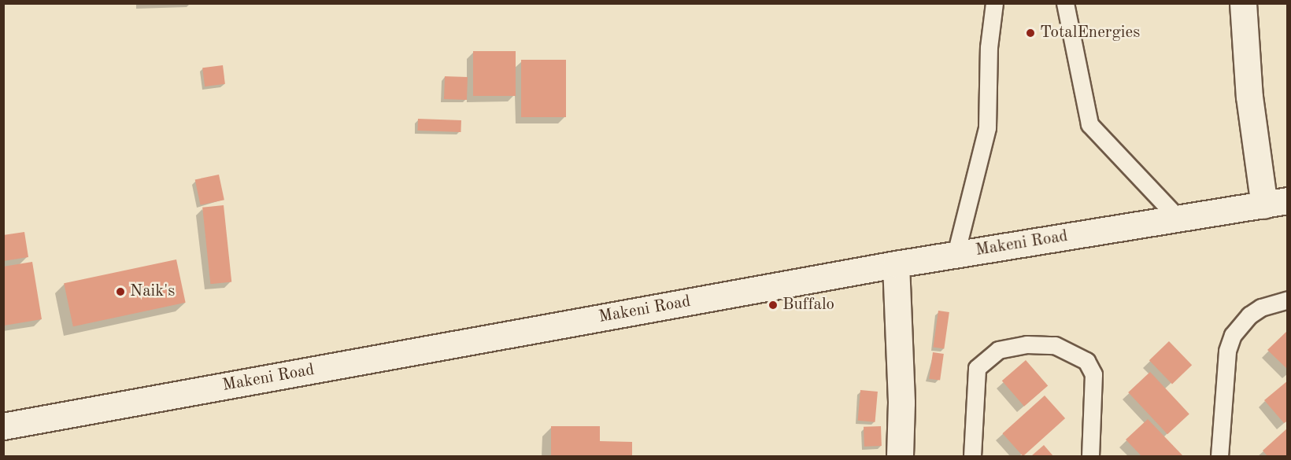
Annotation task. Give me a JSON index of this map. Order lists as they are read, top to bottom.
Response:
{
  "streets": {
    "main road": ["Makeni Road"]
  },
  "places": ["TotalEnergies", "Naik's", "Buffalo"]
}
